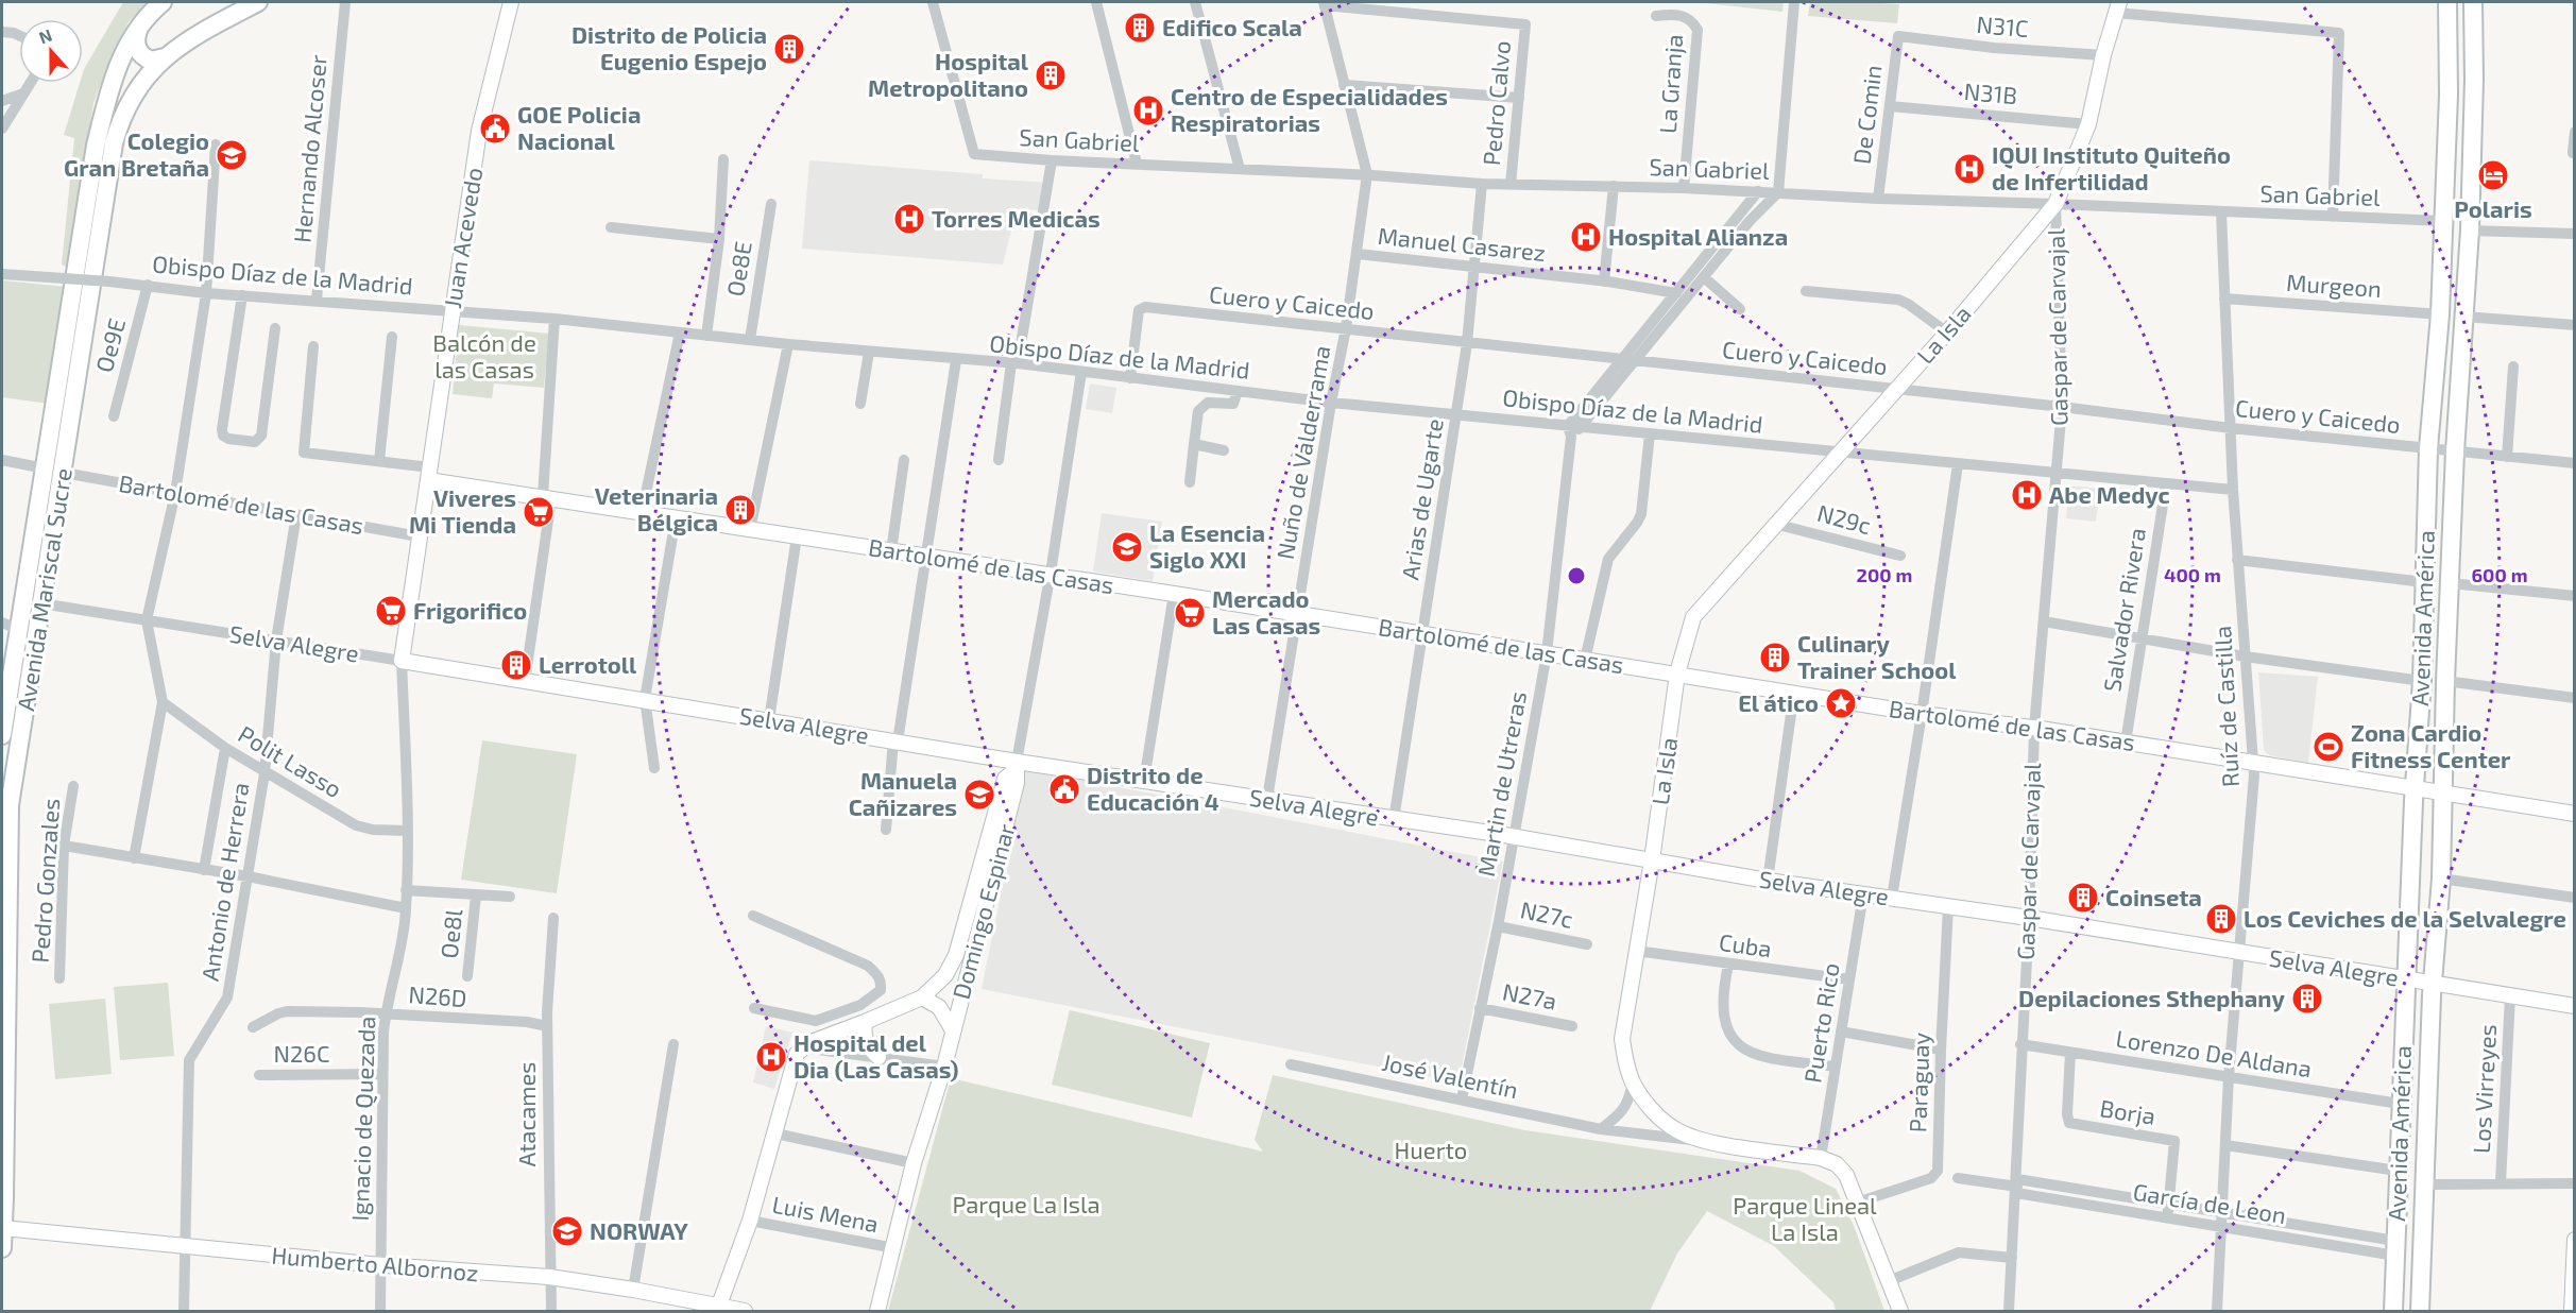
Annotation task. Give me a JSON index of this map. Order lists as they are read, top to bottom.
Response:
{
  "streets": {
    "main road": ["Avenida Mariscal Sucre", "Avenida América"],
    "street": [
      "N31C",
      "La Granja",
      "N31B",
      "Pedro Calvo",
      "De Comin",
      "San Gabriel",
      "Hernando Alcoser",
      "Juan Acevedo",
      "Manuel Casarez",
      "Oe8E",
      "Obispo Díaz de la Madrid",
      "Murgeon",
      "Cuero y Caicedo",
      "Gaspar de Carvajal",
      "La Isla",
      "Oe9E",
      "Nuño de Valderrama",
      "Arias de Ugarte",
      "Bartolomé de las Casas",
      "N29c",
      "Salvador Rivera",
      "Selva Alegre",
      "Ruíz de Castilla",
      "Polit Lasso",
      "Martin de Utreras",
      "Pedro Gonzales",
      "Antonio de Herrera",
      "Domingo Espinar",
      "N27c",
      "Oe8l",
      "Cuba",
      "N26D",
      "N27a",
      "Puerto Rico",
      "N26C",
      "Lorenzo De Aldana",
      "José Valentín",
      "Paraguay",
      "Los Virreyes",
      "Borja",
      "Atacames",
      "Ignacio de Quezada",
      "García de Leon",
      "Luis Mena",
      "Humberto Albornoz"
    ]
  },
  "crossings": [
    ["N31C", "De Comin"],
    ["N31C", "Gaspar de Carvajal"],
    ["La Granja", "San Gabriel"],
    ["N31B", "De Comin"],
    ["N31B", "Gaspar de Carvajal"],
    ["Pedro Calvo", "San Gabriel"],
    ["Pedro Calvo", "Nuño de Valderrama"],
    ["De Comin", "San Gabriel"],
    ["San Gabriel", "Gaspar de Carvajal"],
    ["San Gabriel", "La Isla"],
    ["San Gabriel", "Nuño de Valderrama"],
    ["San Gabriel", "Arias de Ugarte"],
    ["San Gabriel", "Avenida América"],
    ["San Gabriel", "Ruíz de Castilla"],
    ["Hernando Alcoser", "Obispo Díaz de la Madrid"],
    ["Juan Acevedo", "Obispo Díaz de la Madrid"],
    ["Juan Acevedo", "Bartolomé de las Casas"],
    ["Juan Acevedo", "Selva Alegre"],
    ["Juan Acevedo", "Ignacio de Quezada"],
    ["Manuel Casarez", "Nuño de Valderrama"],
    ["Manuel Casarez", "Arias de Ugarte"],
    ["Oe8E", "Obispo Díaz de la Madrid"],
    ["Obispo Díaz de la Madrid", "Cuero y Caicedo"],
    ["Obispo Díaz de la Madrid", "Gaspar de Carvajal"],
    ["Obispo Díaz de la Madrid", "La Isla"],
    ["Obispo Díaz de la Madrid", "Oe9E"],
    ["Obispo Díaz de la Madrid", "Nuño de Valderrama"],
    ["Obispo Díaz de la Madrid", "Arias de Ugarte"],
    ["Obispo Díaz de la Madrid", "Salvador Rivera"],
    ["Obispo Díaz de la Madrid", "Ruíz de Castilla"],
    ["Obispo Díaz de la Madrid", "Martin de Utreras"],
    ["Obispo Díaz de la Madrid", "Domingo Espinar"],
    ["Murgeon", "Avenida América"],
    ["Murgeon", "Ruíz de Castilla"],
    ["Cuero y Caicedo", "Gaspar de Carvajal"],
    ["Cuero y Caicedo", "La Isla"],
    ["Cuero y Caicedo", "Nuño de Valderrama"],
    ["Cuero y Caicedo", "Arias de Ugarte"],
    ["Cuero y Caicedo", "Avenida América"],
    ["Cuero y Caicedo", "Ruíz de Castilla"],
    ["Gaspar de Carvajal", "La Isla"],
    ["Gaspar de Carvajal", "Bartolomé de las Casas"],
    ["Gaspar de Carvajal", "Selva Alegre"],
    ["Gaspar de Carvajal", "Lorenzo De Aldana"],
    ["Gaspar de Carvajal", "García de Leon"],
    ["La Isla", "Bartolomé de las Casas"],
    ["La Isla", "N29c"],
    ["La Isla", "Selva Alegre"],
    ["La Isla", "Cuba"],
    ["La Isla", "Puerto Rico"],
    ["La Isla", "José Valentín"],
    ["La Isla", "Paraguay"],
    ["Nuño de Valderrama", "Bartolomé de las Casas"],
    ["Nuño de Valderrama", "Selva Alegre"],
    ["Arias de Ugarte", "Bartolomé de las Casas"],
    ["Arias de Ugarte", "Selva Alegre"],
    ["Bartolomé de las Casas", "Avenida Mariscal Sucre"],
    ["Bartolomé de las Casas", "Salvador Rivera"],
    ["Bartolomé de las Casas", "Avenida América"],
    ["Bartolomé de las Casas", "Ruíz de Castilla"],
    ["Bartolomé de las Casas", "Martin de Utreras"],
    ["Bartolomé de las Casas", "Domingo Espinar"],
    ["Avenida Mariscal Sucre", "Humberto Albornoz"],
    ["Avenida América", "Selva Alegre"],
    ["Avenida América", "Lorenzo De Aldana"],
    ["Avenida América", "García de Leon"],
    ["Selva Alegre", "Ruíz de Castilla"],
    ["Selva Alegre", "Martin de Utreras"],
    ["Selva Alegre", "Antonio de Herrera"],
    ["Selva Alegre", "Domingo Espinar"],
    ["Selva Alegre", "Puerto Rico"],
    ["Selva Alegre", "Paraguay"],
    ["Selva Alegre", "Los Virreyes"],
    ["Selva Alegre", "Ignacio de Quezada"],
    ["Ruíz de Castilla", "Lorenzo De Aldana"],
    ["Ruíz de Castilla", "García de Leon"],
    ["Polit Lasso", "Antonio de Herrera"],
    ["Polit Lasso", "Ignacio de Quezada"],
    ["Martin de Utreras", "N27c"],
    ["Martin de Utreras", "N27a"],
    ["Martin de Utreras", "José Valentín"],
    ["Antonio de Herrera", "Humberto Albornoz"],
    ["Domingo Espinar", "Luis Mena"],
    ["Cuba", "Puerto Rico"],
    ["N26D", "Atacames"],
    ["N26D", "Ignacio de Quezada"],
    ["N26C", "Ignacio de Quezada"],
    ["Lorenzo De Aldana", "Borja"],
    ["Borja", "García de Leon"],
    ["Atacames", "Humberto Albornoz"],
    ["Ignacio de Quezada", "Humberto Albornoz"]
  ],
  "parks": [
    "Balcón de las Casas",
    "Huerto",
    "Parque La Isla",
    "Parque Lineal La Isla"
  ],
  "places": {
    "building": [
      "Edifico Scala",
      "Distrito de Policia Eugenio Espejo",
      "Hospital Metropolitano",
      "Veterinaria Bélgica",
      "Culinary Trainer School",
      "Lerrotoll",
      "Coinseta",
      "Los Ceviches de la Selvalegre",
      "Depilaciones Sthephany"
    ],
    "hospital": [
      "Centro de Especialidades Respiratorias",
      "IQUI Instituto Quiteño de Infertilidad",
      "Torres Medicas",
      "Hospital Alianza",
      "Abe Medyc",
      "Hospital del Dia (Las Casas)"
    ],
    "public building": ["GOE Policia Nacional", "Distrito de Educación 4"],
    "school or university": [
      "Colegio Gran Bretaña",
      "La Esencia Siglo XXI",
      "Manuela Cañizares",
      "NORWAY"
    ],
    "hotel": ["Polaris"],
    "supermarket": ["Viveres Mi Tienda", "Frigorifico", "Mercado Las Casas"],
    "place": ["El ático"],
    "sports": ["Zona Cardio Fitness Center"]
  },
  "north": "top",
  "rings": ["200 m", "400 m", "600 m"]
}
